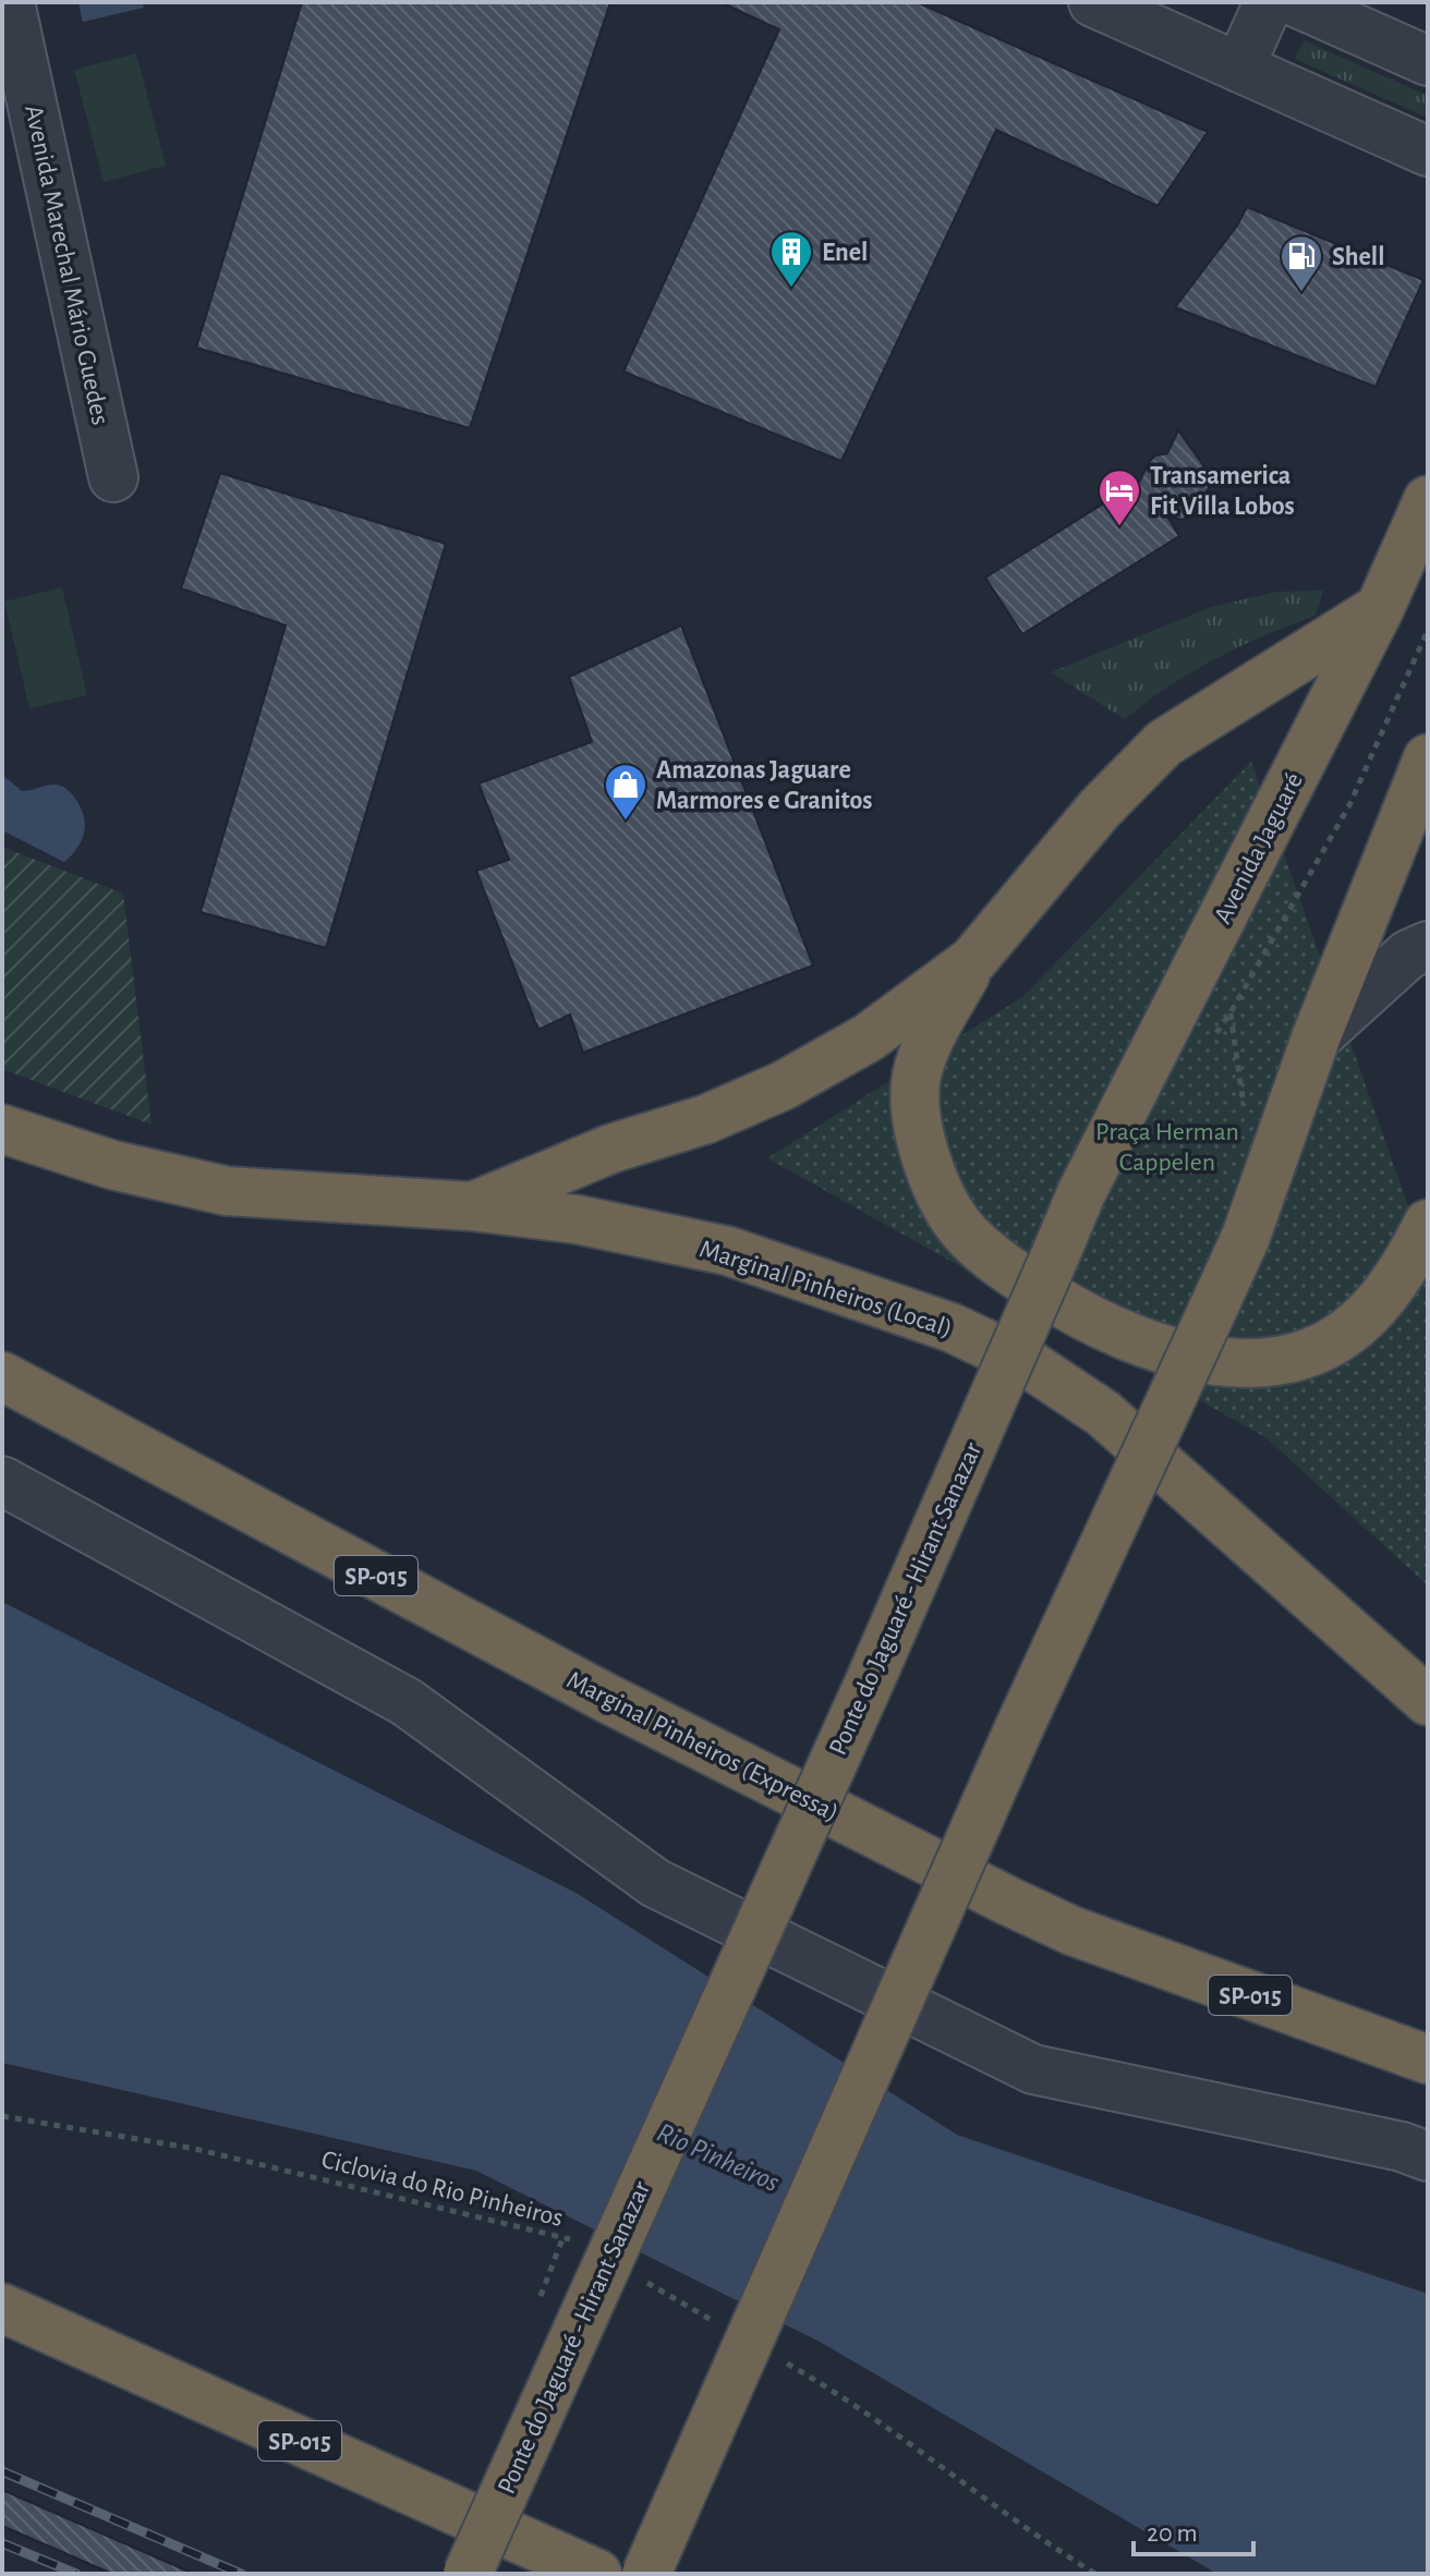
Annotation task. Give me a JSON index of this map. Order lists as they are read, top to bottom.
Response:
{
  "streets": {
    "highway": [
      "Avenida Jaguaré",
      "Marginal Pinheiros (Local)",
      "SP-015",
      "Ponte do Jaguaré - Hirant Sanazar",
      "Marginal Pinheiros (Expressa)"
    ],
    "street": ["Avenida Marechal Mário Guedes"],
    "path": ["Ciclovia do Rio Pinheiros"]
  },
  "crossings": [
    ["Avenida Jaguaré", "Ponte do Jaguaré - Hirant Sanazar"]
  ],
  "water": ["Rio Pinheiros"],
  "parks": ["Praça Herman Cappelen"],
  "places": {
    "building": ["Enel"],
    "fuel station": ["Shell"],
    "hotel": ["Transamerica Fit Villa Lobos"],
    "shop": ["Amazonas Jaguare Marmores e Granitos"]
  },
  "scale_bar": "20 m"
}
